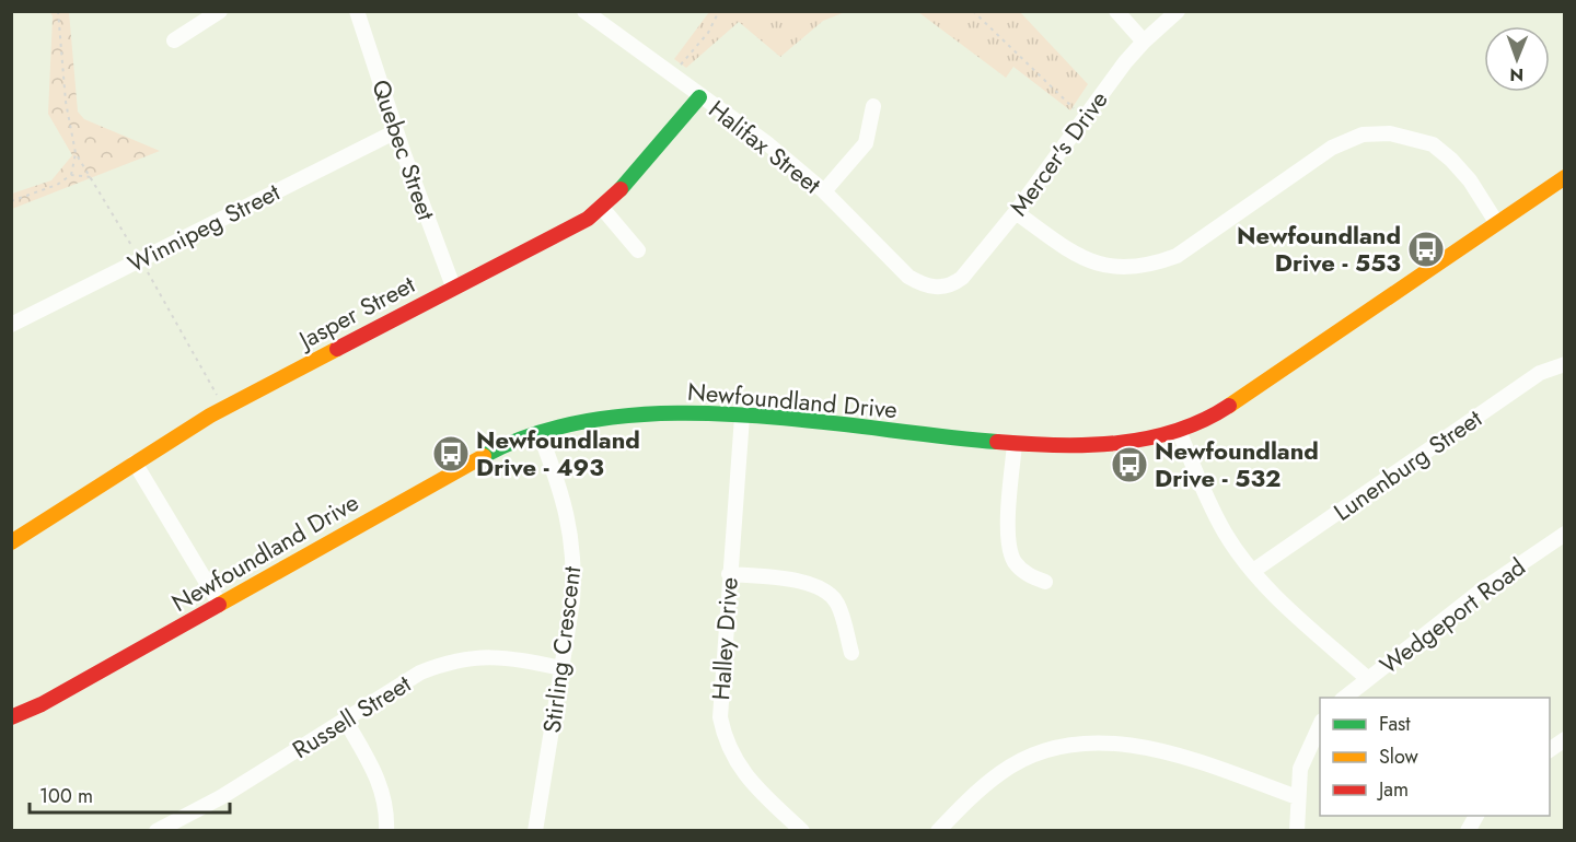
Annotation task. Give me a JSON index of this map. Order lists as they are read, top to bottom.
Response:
{
  "streets": {
    "street": [
      "Halifax Street",
      "Quebec Street",
      "Mercer's Drive",
      "Winnipeg Street",
      "Jasper Street",
      "Newfoundland Drive",
      "Lunenburg Street",
      "Wedgeport Road",
      "Halley Drive",
      "Stirling Crescent",
      "Russell Street"
    ]
  },
  "crossings": [
    ["Halifax Street", "Mercer's Drive"],
    ["Halifax Street", "Jasper Street"],
    ["Quebec Street", "Winnipeg Street"],
    ["Quebec Street", "Jasper Street"],
    ["Newfoundland Drive", "Halley Drive"],
    ["Newfoundland Drive", "Stirling Crescent"],
    ["Stirling Crescent", "Russell Street"]
  ],
  "places": {
    "bus stop": ["Newfoundland Drive - 553", "Newfoundland Drive - 493", "Newfoundland Drive - 532"]
  },
  "legend": ["Fast", "Slow", "Jam"],
  "scale_bar": "100 m",
  "north": "bottom"
}
